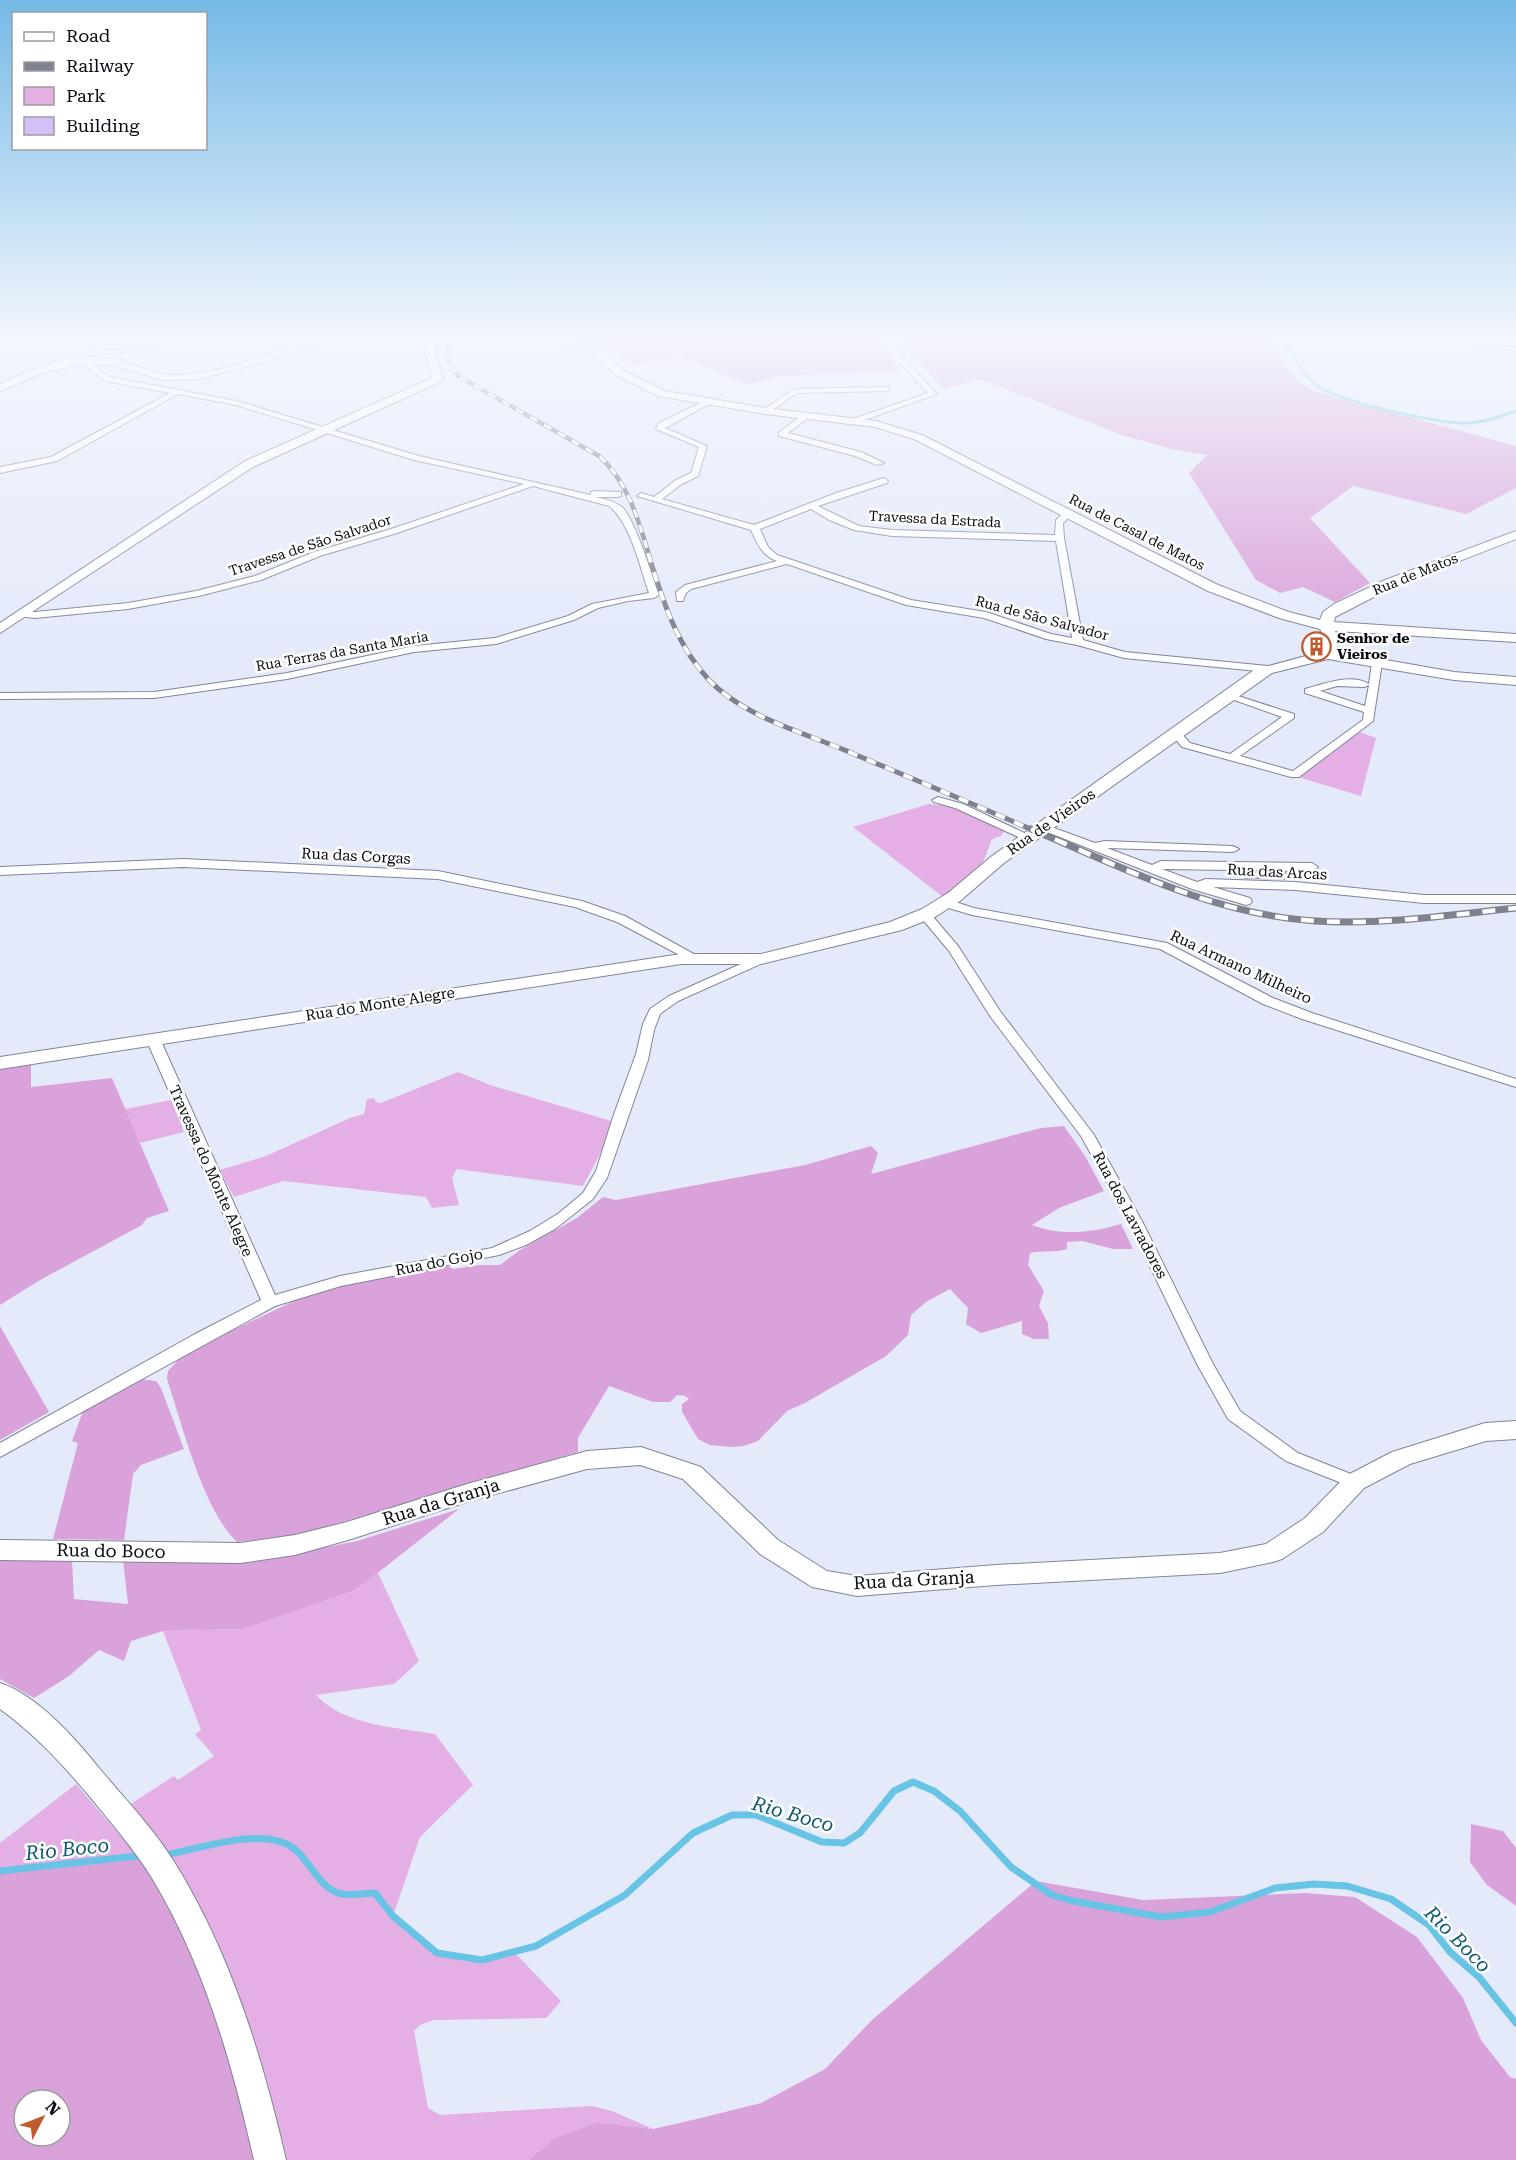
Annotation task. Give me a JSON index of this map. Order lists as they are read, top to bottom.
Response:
{
  "streets": {
    "street": [
      "Travessa da Estrada",
      "Rua de Casal de Matos",
      "Travessa de São Salvador",
      "Rua de Matos",
      "Rua de São Salvador",
      "Rua Terras da Santa Maria",
      "Rua de Vieiros",
      "Rua das Corgas",
      "Rua das Arcas",
      "Rua Armano Milheiro",
      "Rua do Monte Alegre",
      "Travessa do Monte Alegre",
      "Rua dos Lavradores",
      "Rua do Gojo",
      "Rua da Granja",
      "Rua do Boco"
    ]
  },
  "crossings": [
    ["Rua de Casal de Matos", "Rua de Matos"],
    ["Rua de São Salvador", "Rua de Vieiros"],
    ["Rua de Vieiros", "Rua das Arcas"],
    ["Rua de Vieiros", "Rua Armano Milheiro"],
    ["Rua de Vieiros", "Rua do Monte Alegre"],
    ["Rua de Vieiros", "Rua dos Lavradores"],
    ["Rua de Vieiros", "Rua do Gojo"],
    ["Rua das Corgas", "Rua do Monte Alegre"],
    ["Rua do Monte Alegre", "Travessa do Monte Alegre"],
    ["Rua do Monte Alegre", "Rua do Gojo"],
    ["Travessa do Monte Alegre", "Rua do Gojo"],
    ["Rua dos Lavradores", "Rua da Granja"],
    ["Rua da Granja", "Rua do Boco"]
  ],
  "water": ["Rio Boco"],
  "places": {
    "building": ["Senhor de Vieiros"]
  },
  "legend": [
    "Road",
    "Railway",
    "Park",
    "Building"
  ],
  "north": "top right"
}
